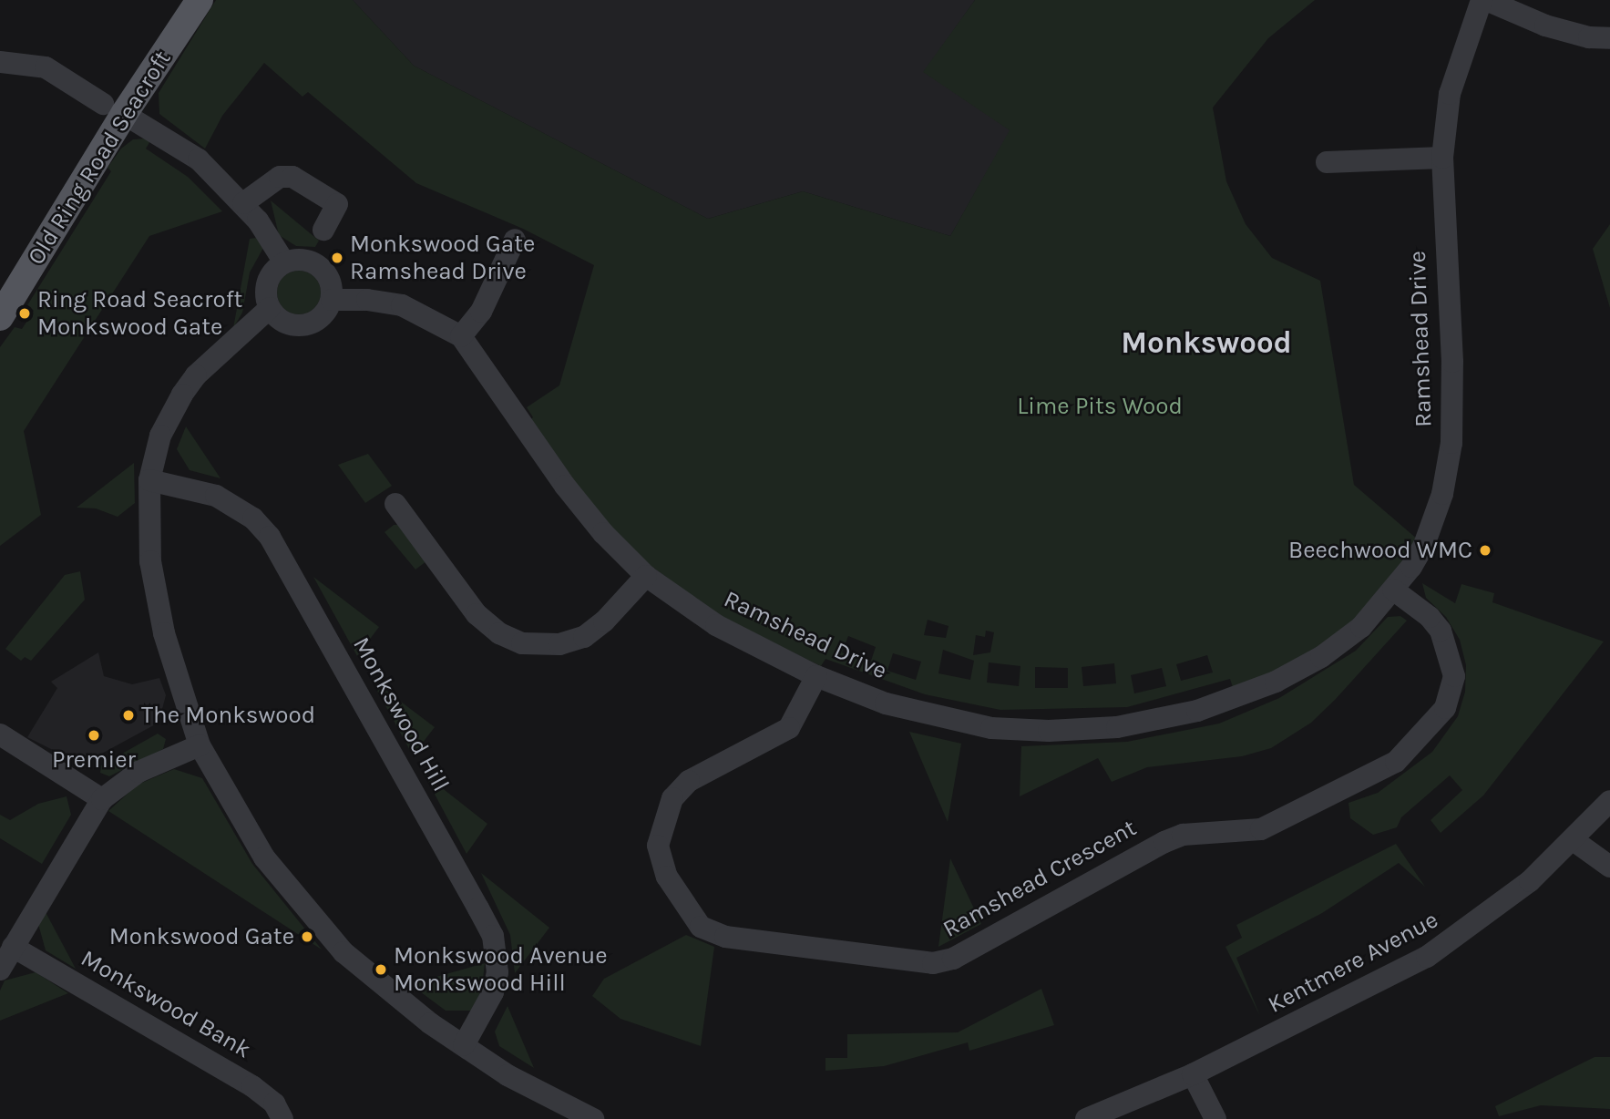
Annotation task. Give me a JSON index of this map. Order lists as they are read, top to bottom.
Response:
{
  "streets": {
    "main road": ["Old Ring Road Seacroft"],
    "street": [
      "Ramshead Drive",
      "Monkswood Hill",
      "Ramshead Crescent",
      "Kentmere Avenue",
      "Monkswood Bank"
    ]
  },
  "crossings": [
    ["Ramshead Drive", "Ramshead Crescent"]
  ],
  "districts": ["Monkswood"],
  "parks": ["Lime Pits Wood"],
  "places": [
    "Monkswood Gate Ramshead Drive",
    "Ring Road Seacroft Monkswood Gate",
    "Beechwood WMC",
    "The Monkswood",
    "Premier",
    "Monkswood Gate",
    "Monkswood Avenue Monkswood Hill"
  ]
}
